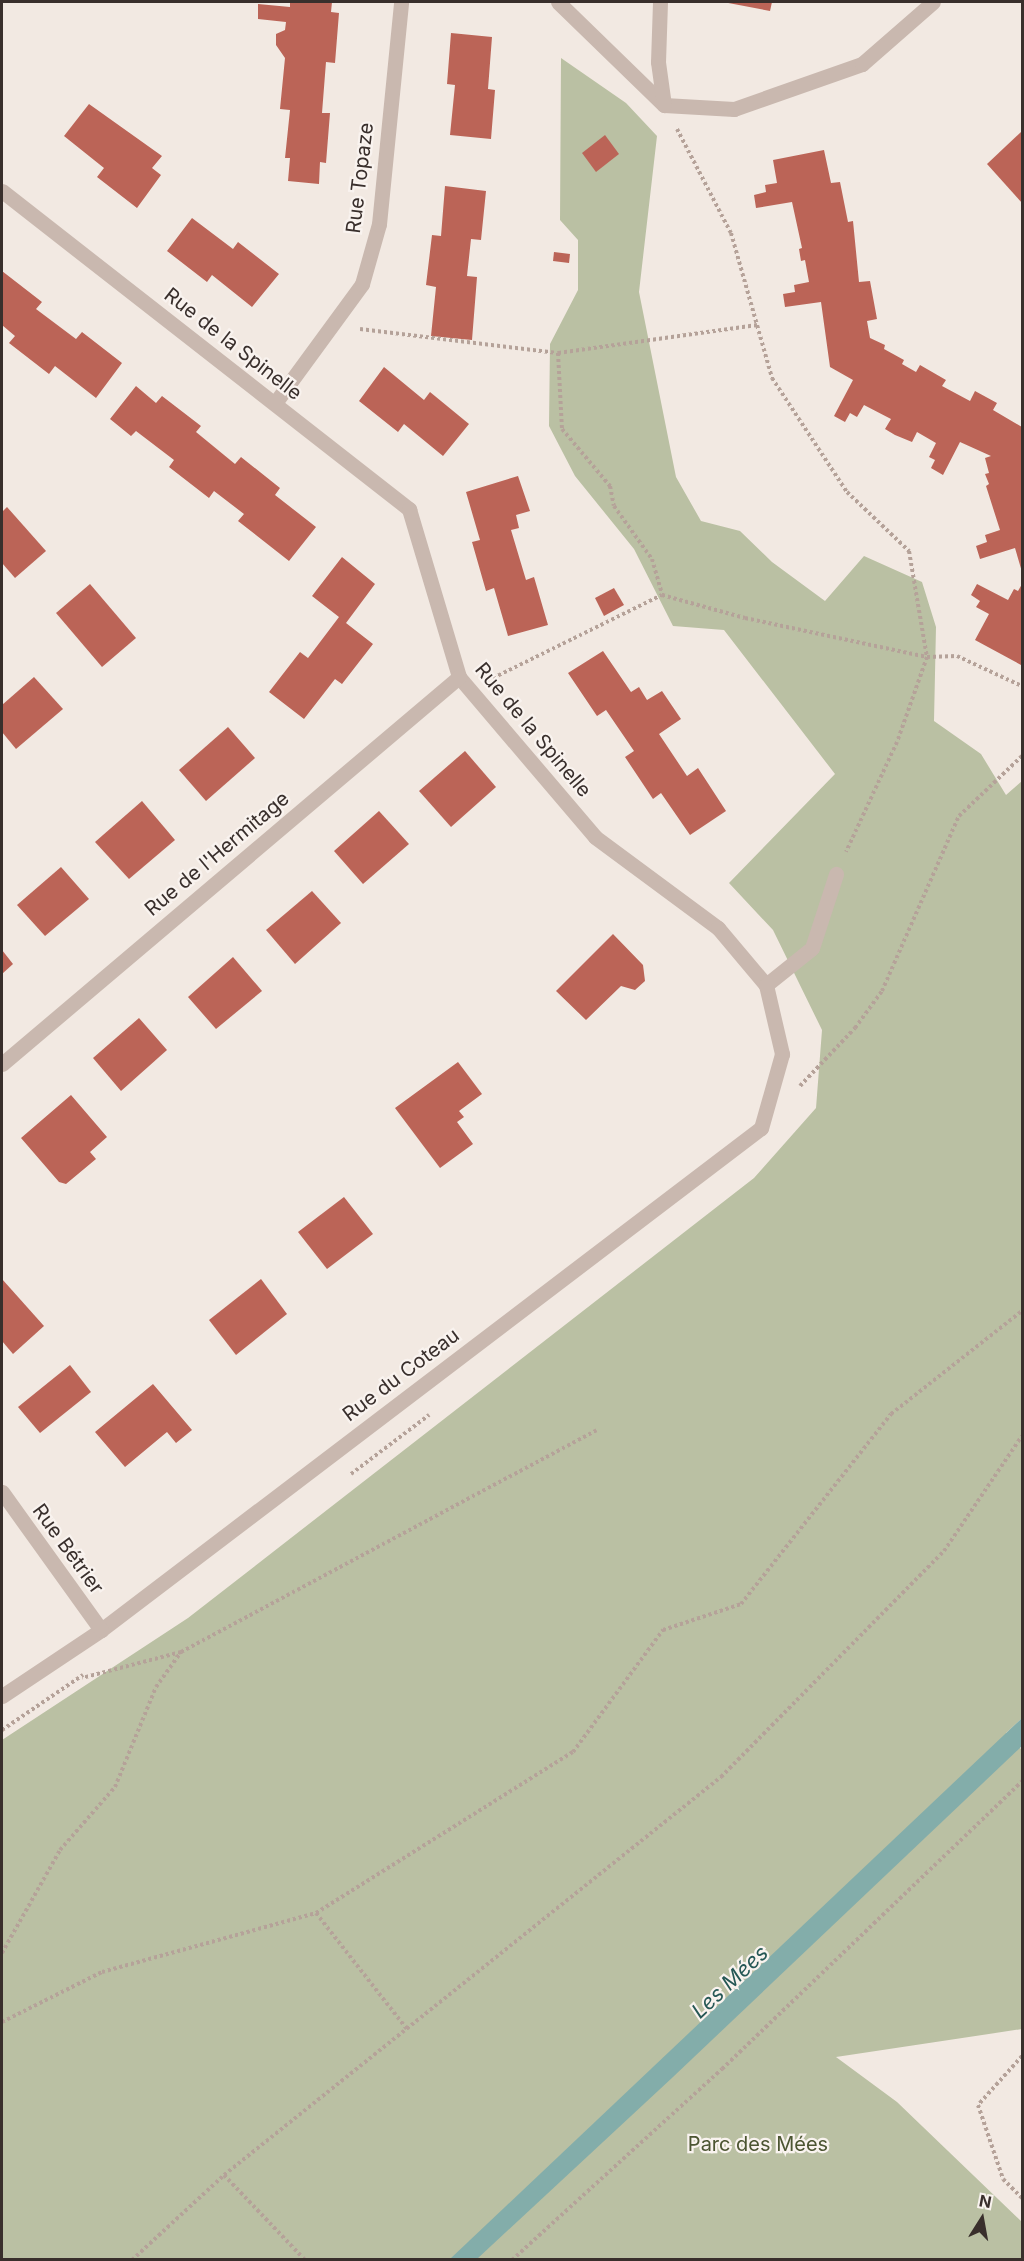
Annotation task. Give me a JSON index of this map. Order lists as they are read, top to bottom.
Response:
{
  "streets": {
    "street": [
      "Rue Topaze",
      "Rue de la Spinelle",
      "Rue de l'Hermitage",
      "Rue du Coteau",
      "Rue Bétrier"
    ]
  },
  "crossings": [
    ["Rue Topaze", "Rue de la Spinelle"],
    ["Rue de la Spinelle", "Rue de l'Hermitage"],
    ["Rue de la Spinelle", "Rue du Coteau"],
    ["Rue du Coteau", "Rue Bétrier"]
  ],
  "water": ["Les Mées"],
  "parks": ["Parc des Mées"],
  "north": "top"
}
